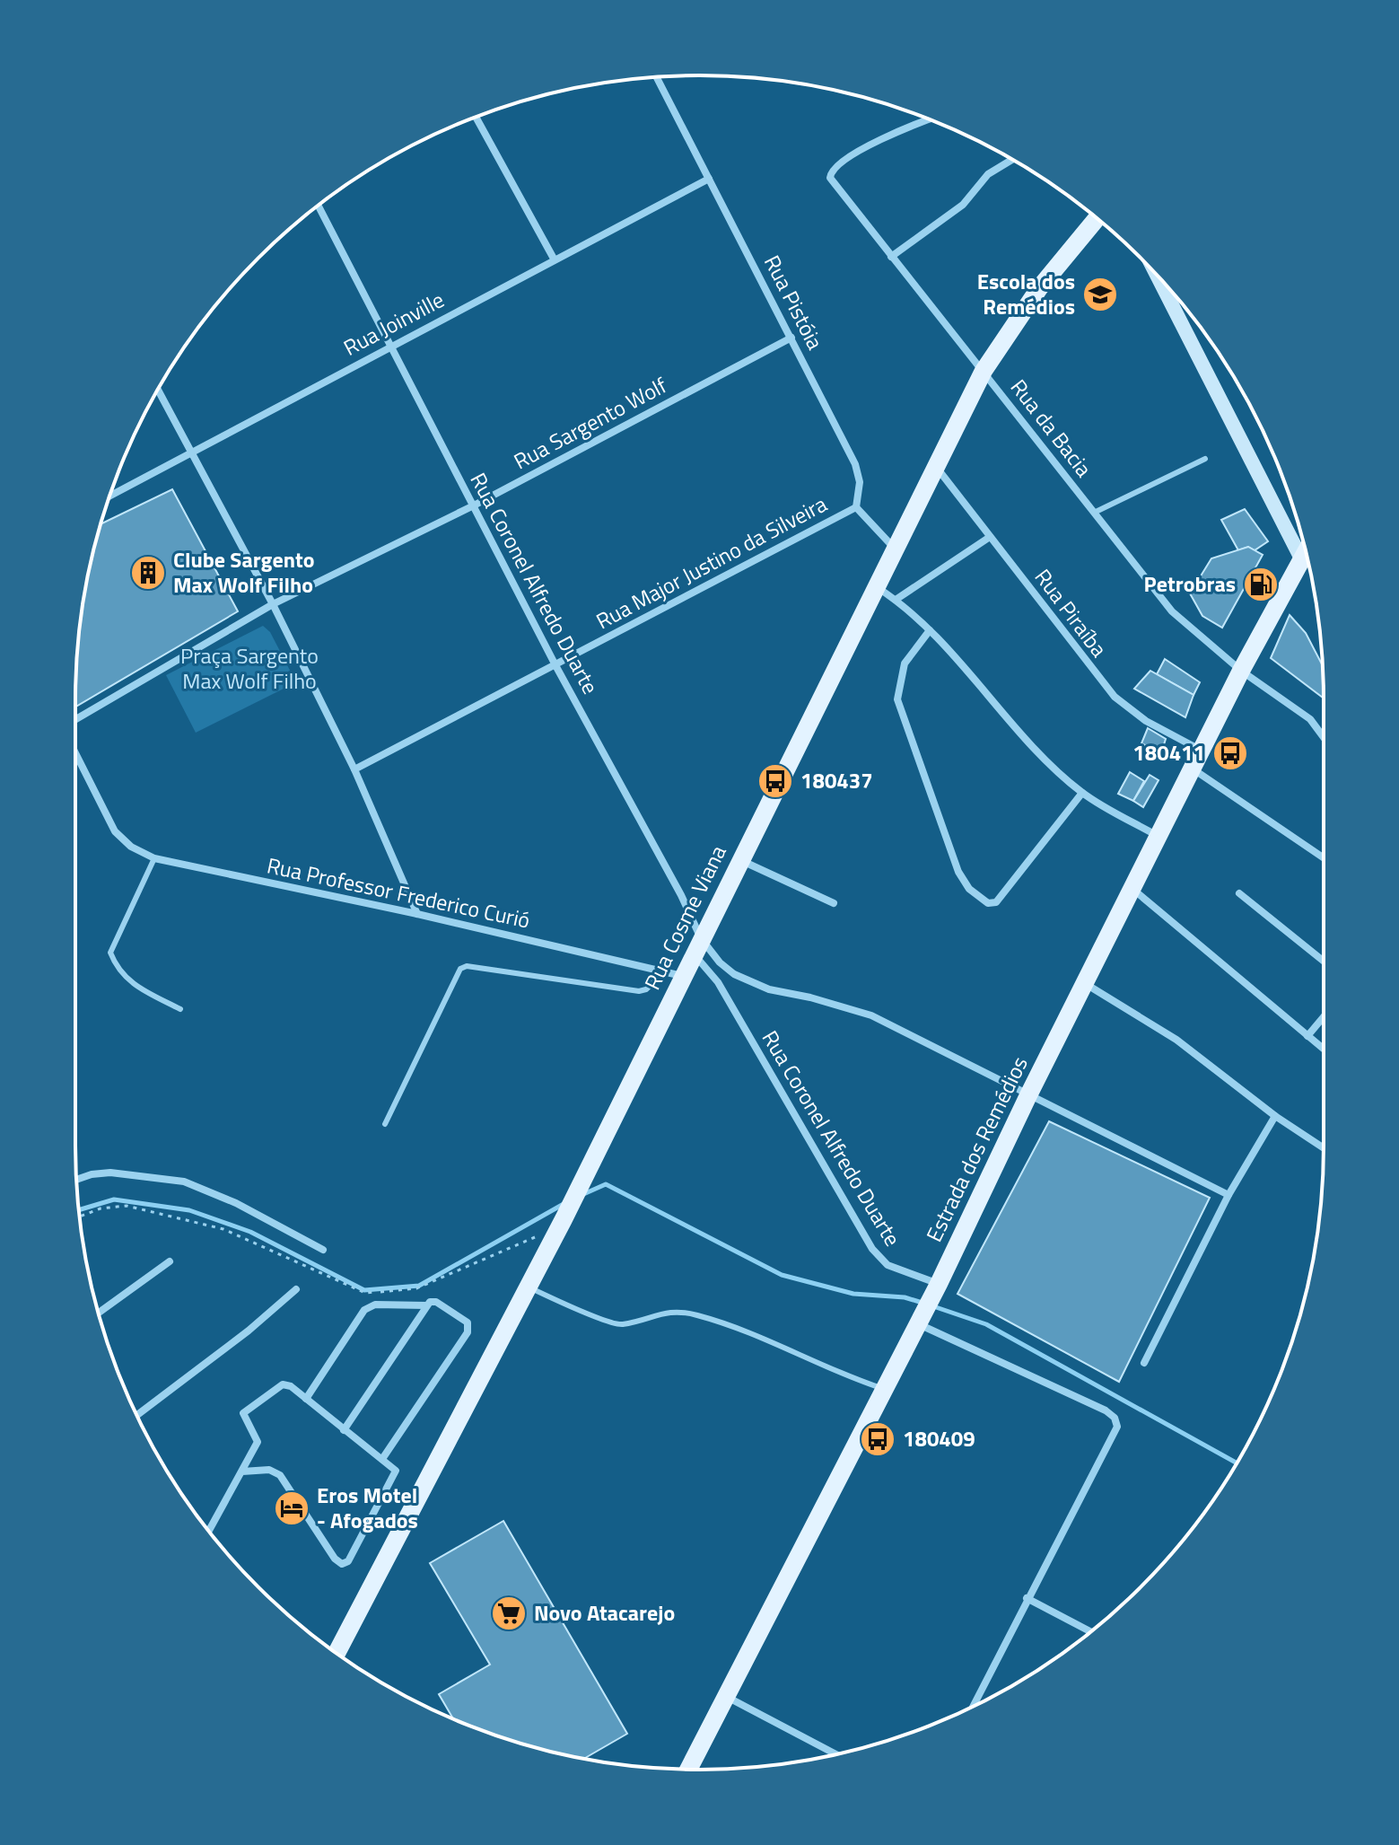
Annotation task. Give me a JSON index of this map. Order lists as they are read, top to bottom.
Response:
{
  "streets": {
    "main road": ["Rua Cosme Viana", "Estrada dos Remédios"],
    "street": [
      "Rua Pistóia",
      "Rua Joinville",
      "Rua Sargento Wolf",
      "Rua da Bacia",
      "Rua Major Justino da Silveira",
      "Rua Coronel Alfredo Duarte",
      "Rua Piraíba",
      "Rua Professor Frederico Curió"
    ]
  },
  "crossings": [
    ["Rua Pistóia", "Rua Joinville"],
    ["Rua Pistóia", "Rua Sargento Wolf"],
    ["Rua Pistóia", "Rua Major Justino da Silveira"],
    ["Rua Joinville", "Rua Coronel Alfredo Duarte"],
    ["Rua Sargento Wolf", "Rua Coronel Alfredo Duarte"],
    ["Rua da Bacia", "Rua Cosme Viana"],
    ["Rua da Bacia", "Estrada dos Remédios"],
    ["Rua Major Justino da Silveira", "Rua Coronel Alfredo Duarte"],
    ["Rua Coronel Alfredo Duarte", "Rua Cosme Viana"],
    ["Rua Coronel Alfredo Duarte", "Estrada dos Remédios"],
    ["Rua Piraíba", "Rua Cosme Viana"],
    ["Rua Piraíba", "Estrada dos Remédios"],
    ["Rua Professor Frederico Curió", "Rua Cosme Viana"]
  ],
  "parks": ["Praça Sargento Max Wolf Filho"],
  "places": {
    "school or university": ["Escola dos Remédios"],
    "building": ["Clube Sargento Max Wolf Filho"],
    "fuel station": ["Petrobras"],
    "bus stop": ["180411", "180437", "180409"],
    "hotel": ["Eros Motel - Afogados"],
    "supermarket": ["Novo Atacarejo"]
  }
}
